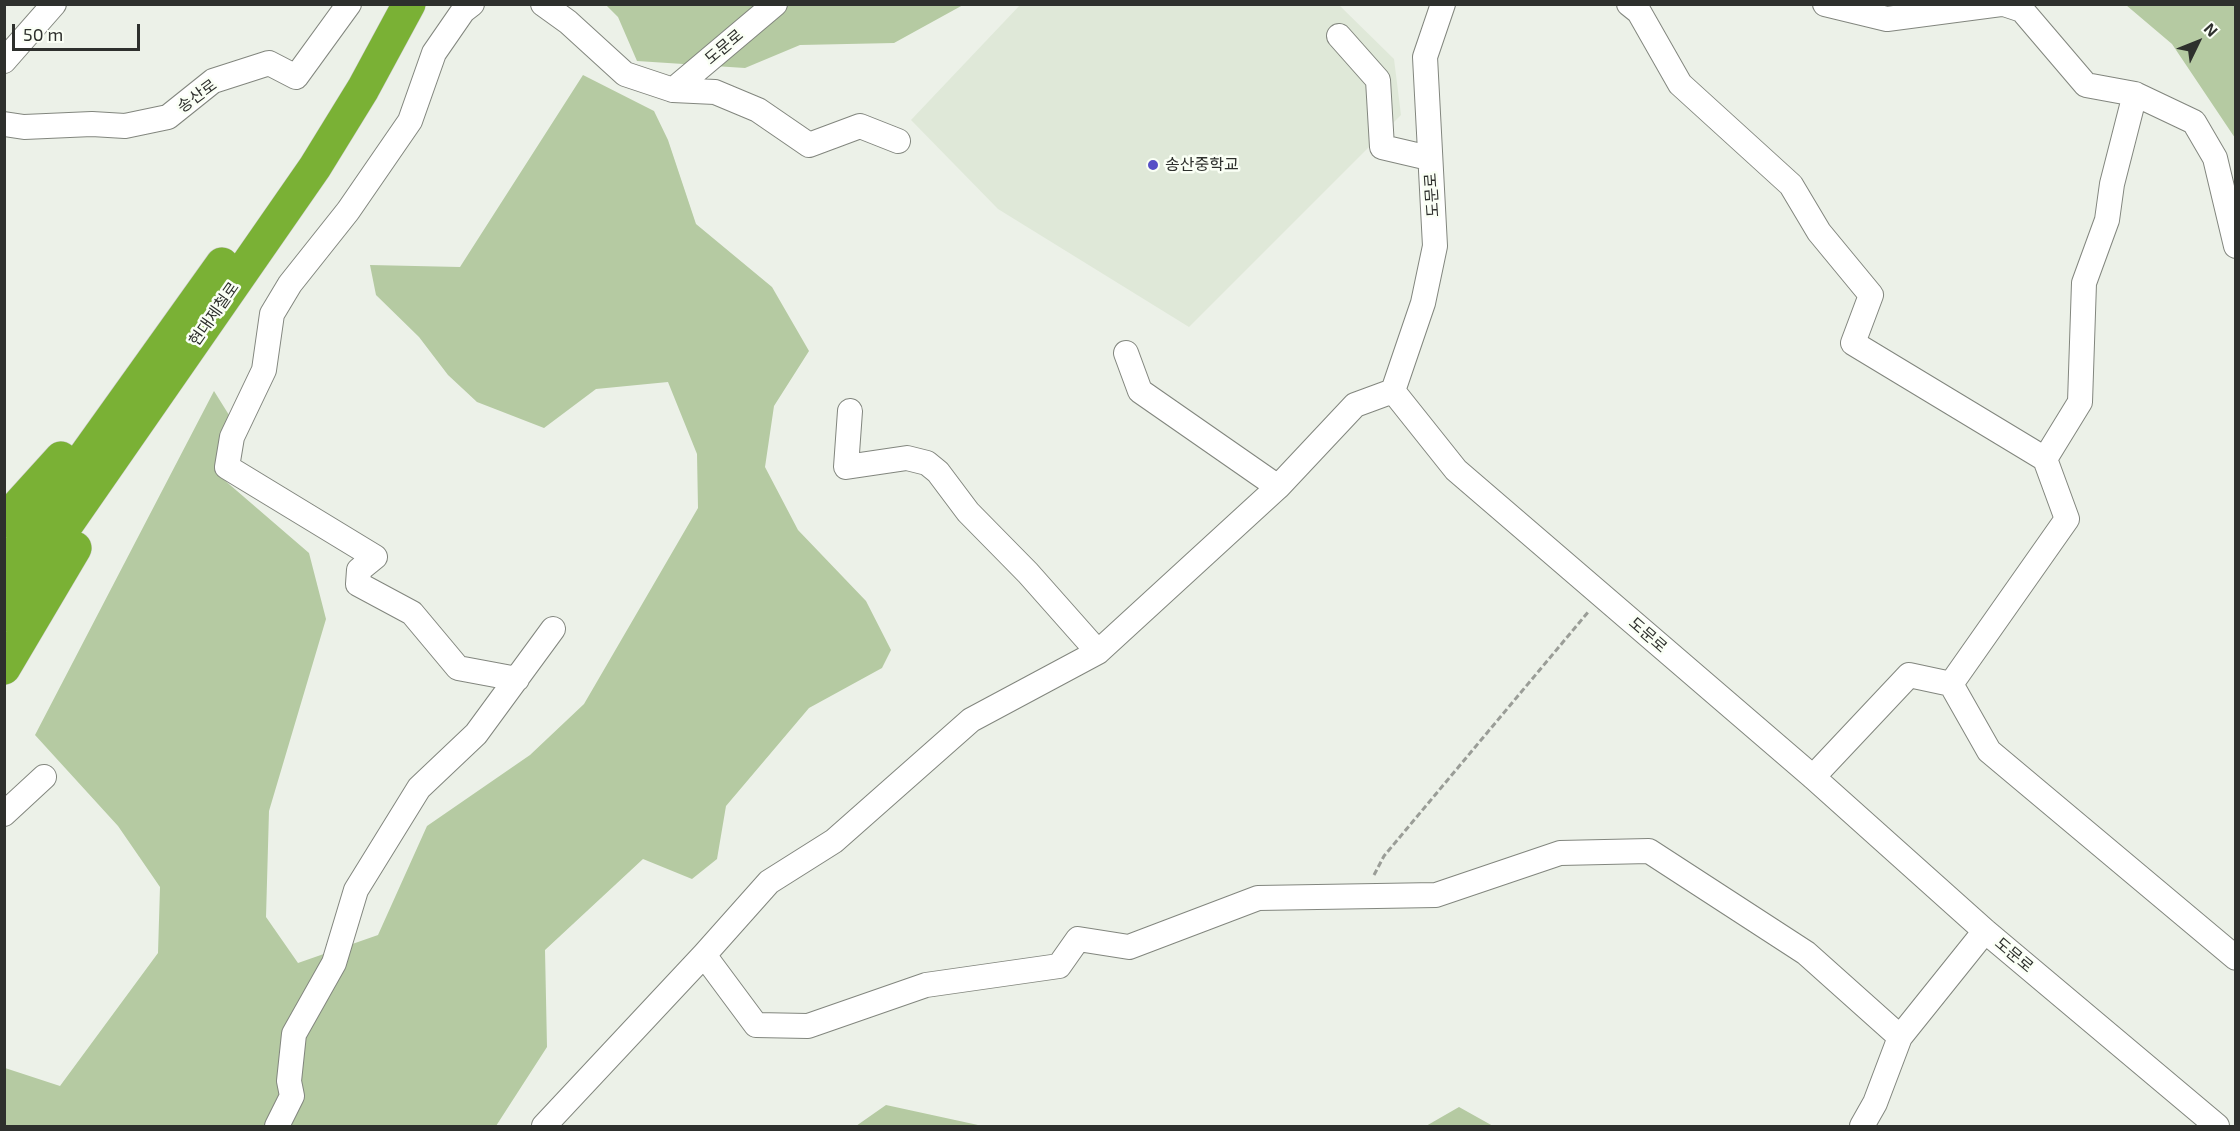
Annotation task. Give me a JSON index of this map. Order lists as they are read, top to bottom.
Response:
{
  "streets": {
    "highway": ["현대제철로"],
    "street": ["도문로", "송산로"]
  },
  "places": ["송산중학교"],
  "scale_bar": "50 m",
  "north": "top right"
}
